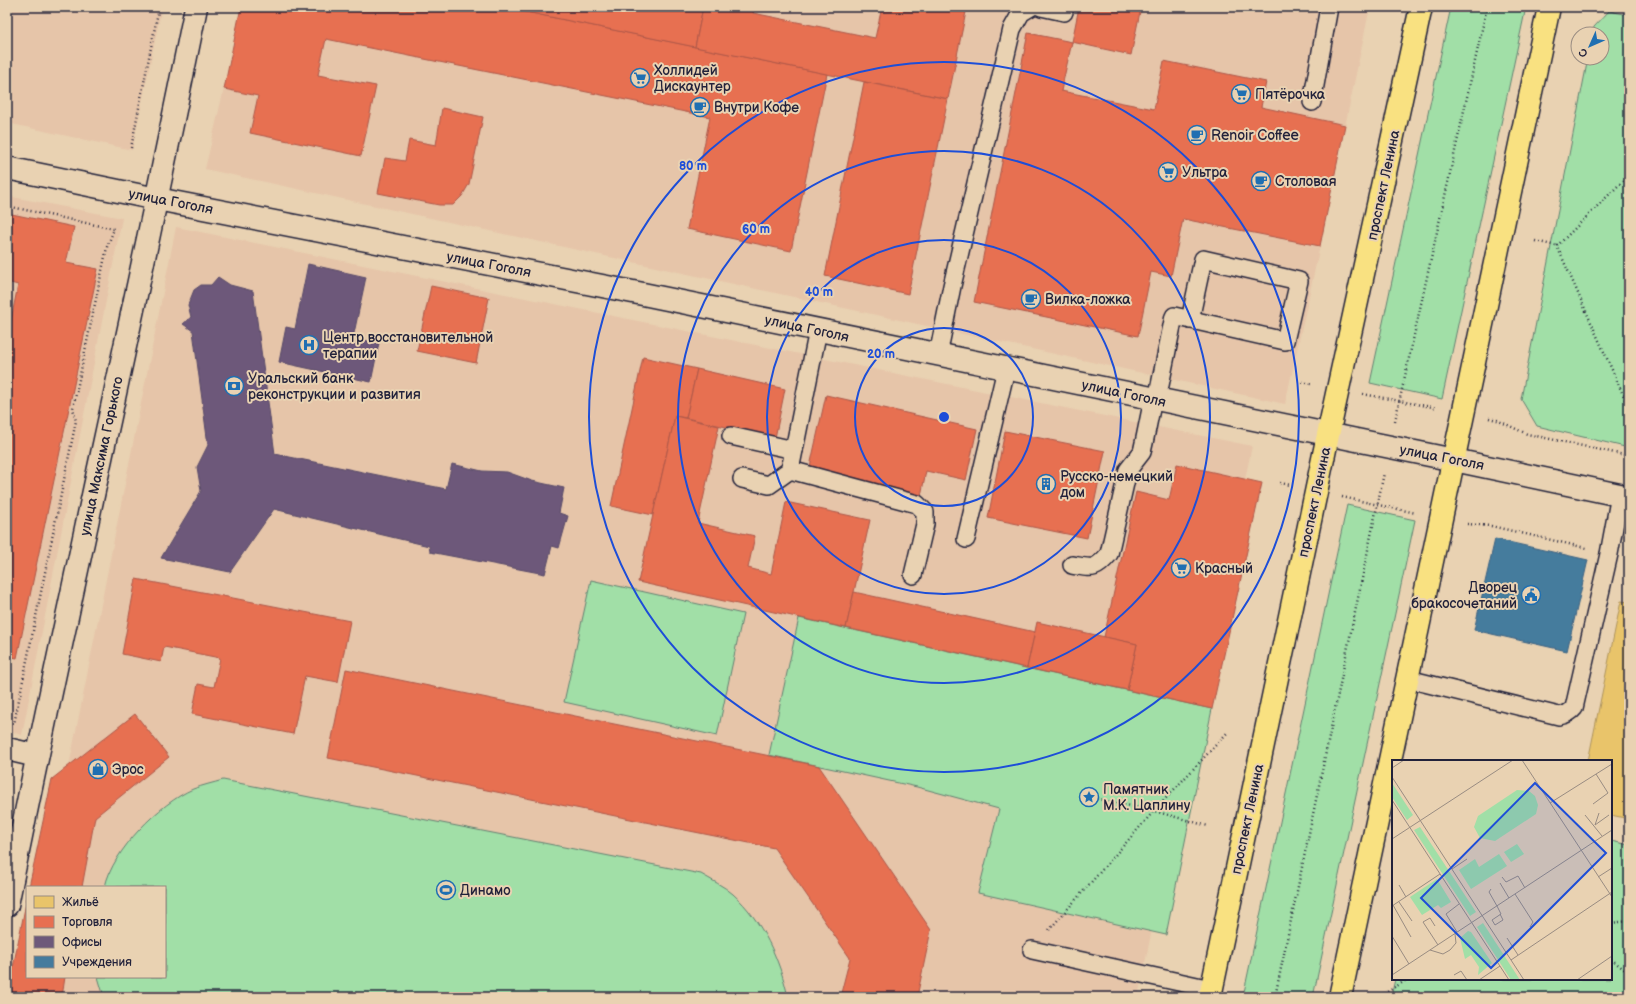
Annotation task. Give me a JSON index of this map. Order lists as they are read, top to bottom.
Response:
{
  "streets": {
    "main road": ["проспект Ленина"],
    "street": ["улица Гоголя", "улица Максима Горького"]
  },
  "crossings": [
    ["проспект Ленина", "улица Гоголя"],
    ["улица Гоголя", "улица Максима Горького"]
  ],
  "places": {
    "supermarket": [
      "Холлидей Дискаунтер",
      "Пятёрочка",
      "Ультра",
      "Красный"
    ],
    "cafe": [
      "Внутри Кофе",
      "Renoir Coffee",
      "Столовая",
      "Вилка-ложка"
    ],
    "hospital": ["Центр восстановительной терапии"],
    "bank": ["Уральский банк реконструкции и развития"],
    "building": ["Русско-немецкий дом"],
    "public building": ["Дворец бракосочетаний"],
    "shop": ["Эрос"],
    "place": ["Памятник М.К. Цаплину"],
    "sports": ["Динамо"]
  },
  "legend": [
    "Жильё",
    "Торговля",
    "Офисы",
    "Учреждения"
  ],
  "north": "bottom left",
  "rings": [
    "80 m",
    "60 m",
    "40 m",
    "20 m"
  ]
}
